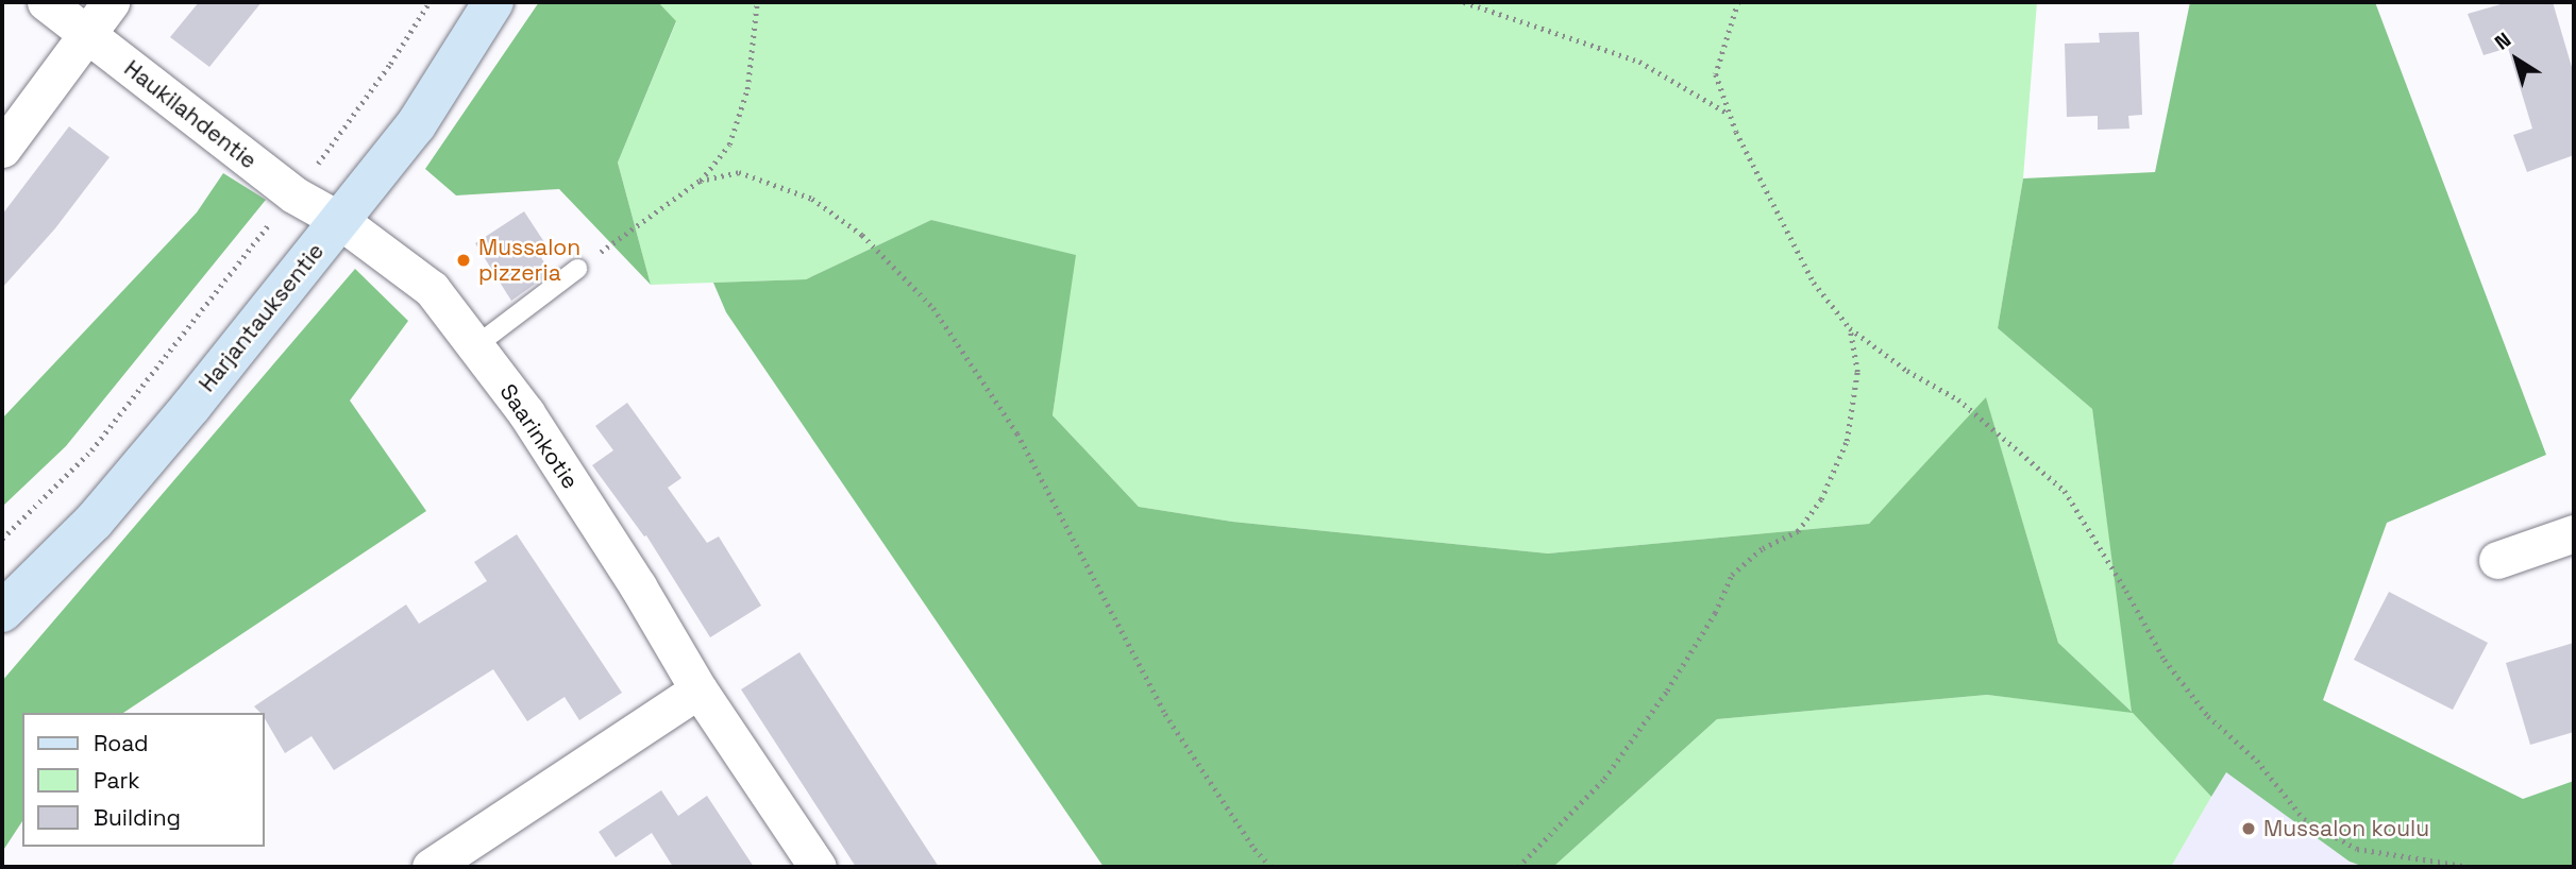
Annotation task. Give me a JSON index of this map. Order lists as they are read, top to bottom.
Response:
{
  "streets": {
    "street": ["Haukilahdentie", "Harjantauksentie", "Saarinkotie"]
  },
  "crossings": [
    ["Haukilahdentie", "Harjantauksentie"],
    ["Haukilahdentie", "Saarinkotie"],
    ["Harjantauksentie", "Saarinkotie"]
  ],
  "places": ["Mussalon pizzeria", "Mussalon koulu"],
  "legend": ["Road", "Park", "Building"],
  "north": "top left"
}
